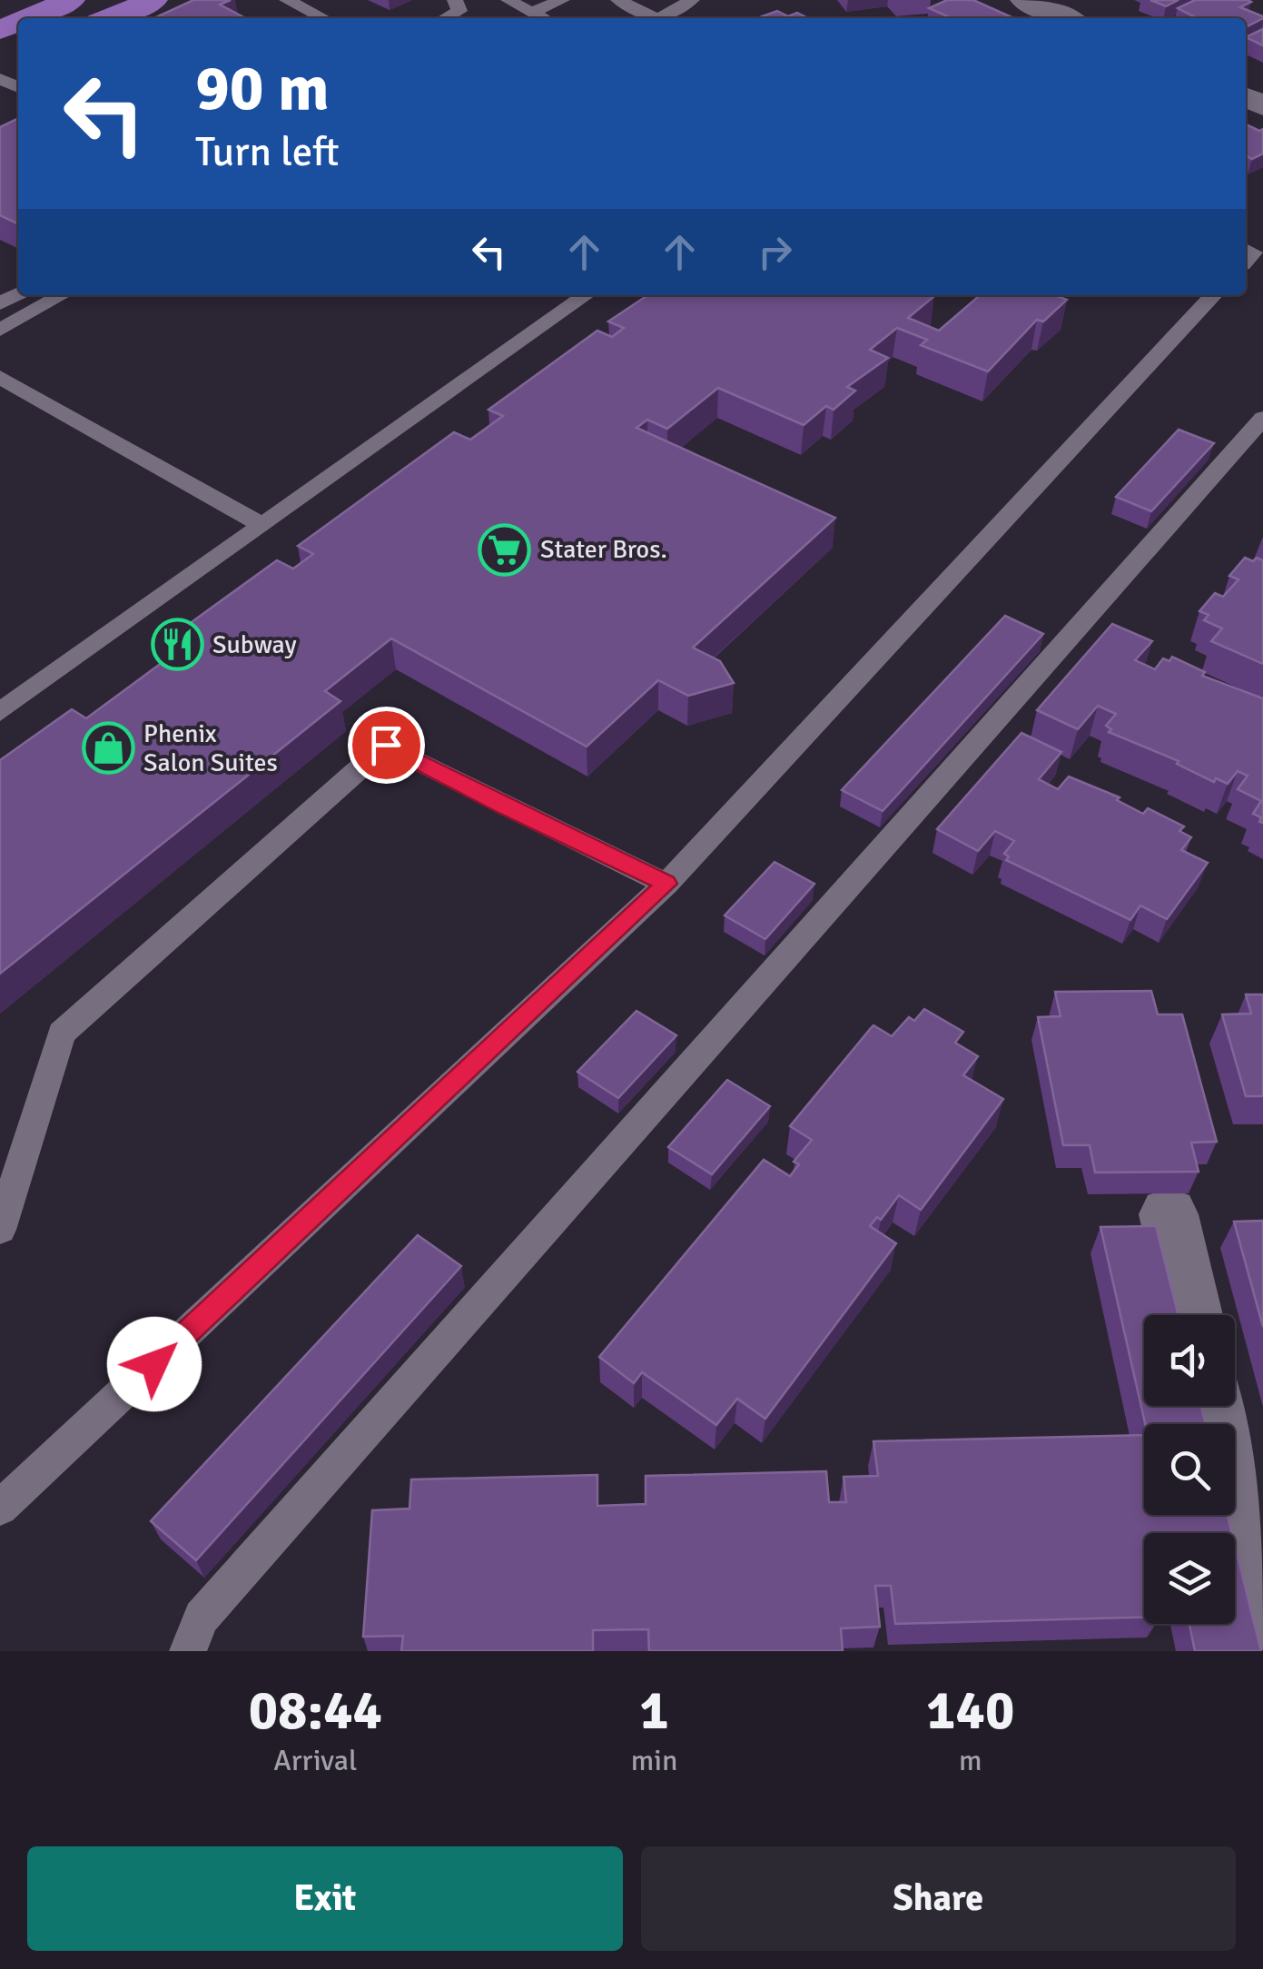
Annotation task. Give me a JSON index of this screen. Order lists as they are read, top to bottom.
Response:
{
  "places": {
    "supermarket": ["Stater Bros."],
    "restaurant": ["Subway"],
    "shop": ["Phenix Salon Suites"]
  },
  "page": {
    "turn": ["90 m", "Turn left"],
    "eta": [
      "08:44",
      "Arrival",
      "1",
      "min",
      "140",
      "m"
    ],
    "buttons": ["Exit", "Share"]
  }
}
